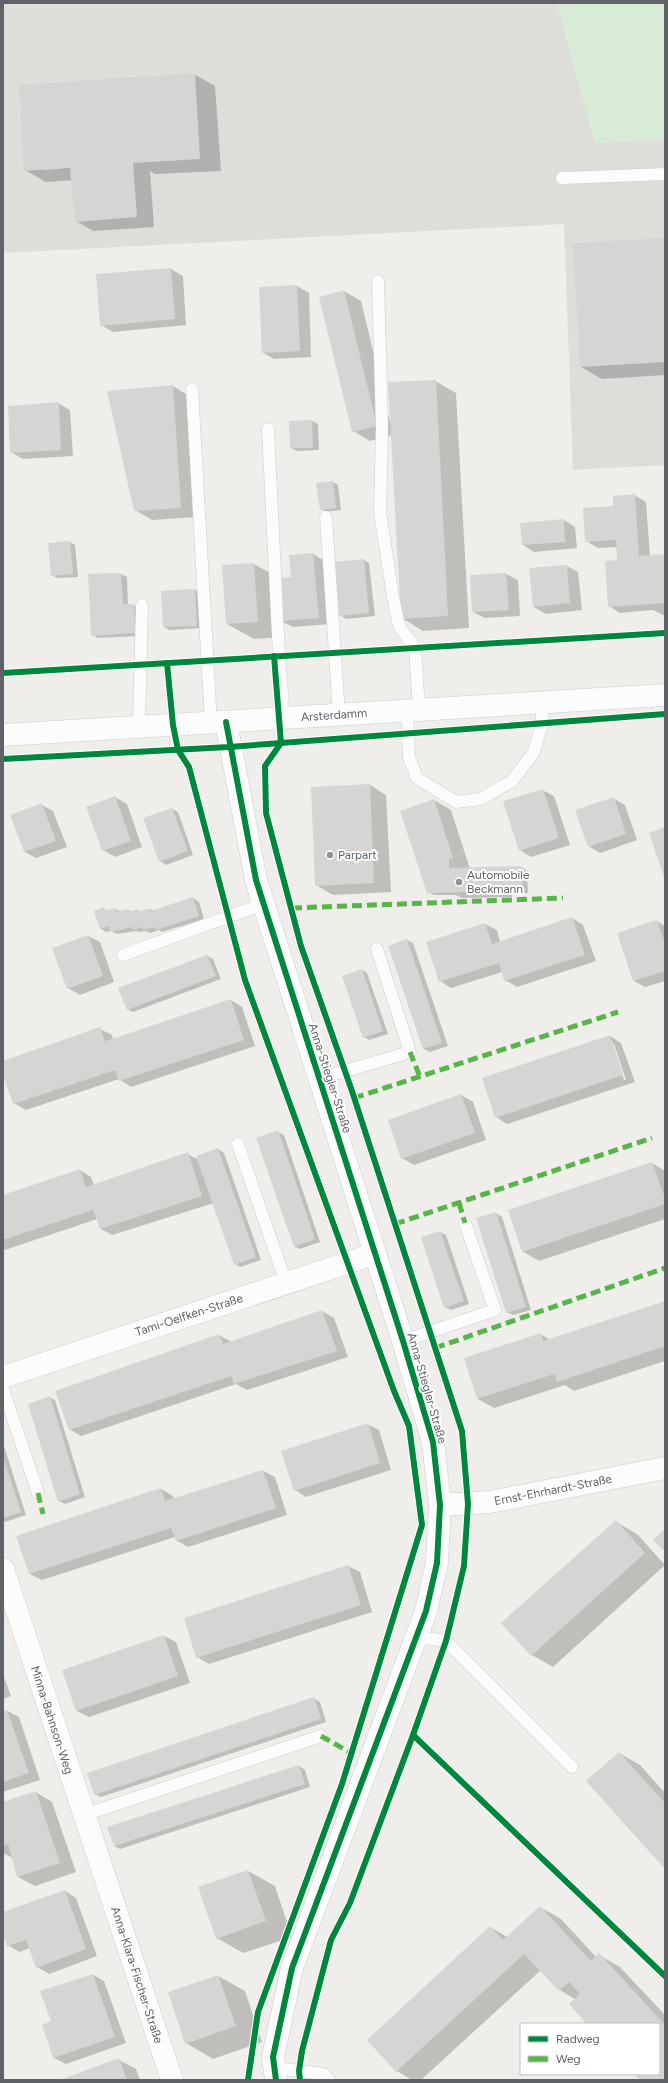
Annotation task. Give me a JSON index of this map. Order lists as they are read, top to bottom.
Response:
{
  "streets": {
    "street": [
      "Arsterdamm",
      "Anna-Stiegler-Straße",
      "Tami-Oelfken-Straße",
      "Ernst-Ehrhardt-Straße",
      "Minna-Bahnson-Weg",
      "Anna-Klara-Fischer-Straße"
    ]
  },
  "crossings": [
    ["Arsterdamm", "Anna-Stiegler-Straße"],
    ["Anna-Stiegler-Straße", "Tami-Oelfken-Straße"],
    ["Anna-Stiegler-Straße", "Ernst-Ehrhardt-Straße"],
    ["Minna-Bahnson-Weg", "Anna-Klara-Fischer-Straße"]
  ],
  "places": ["Parpart", "Automobile Beckmann"],
  "legend": ["Radweg", "Weg"]
}
